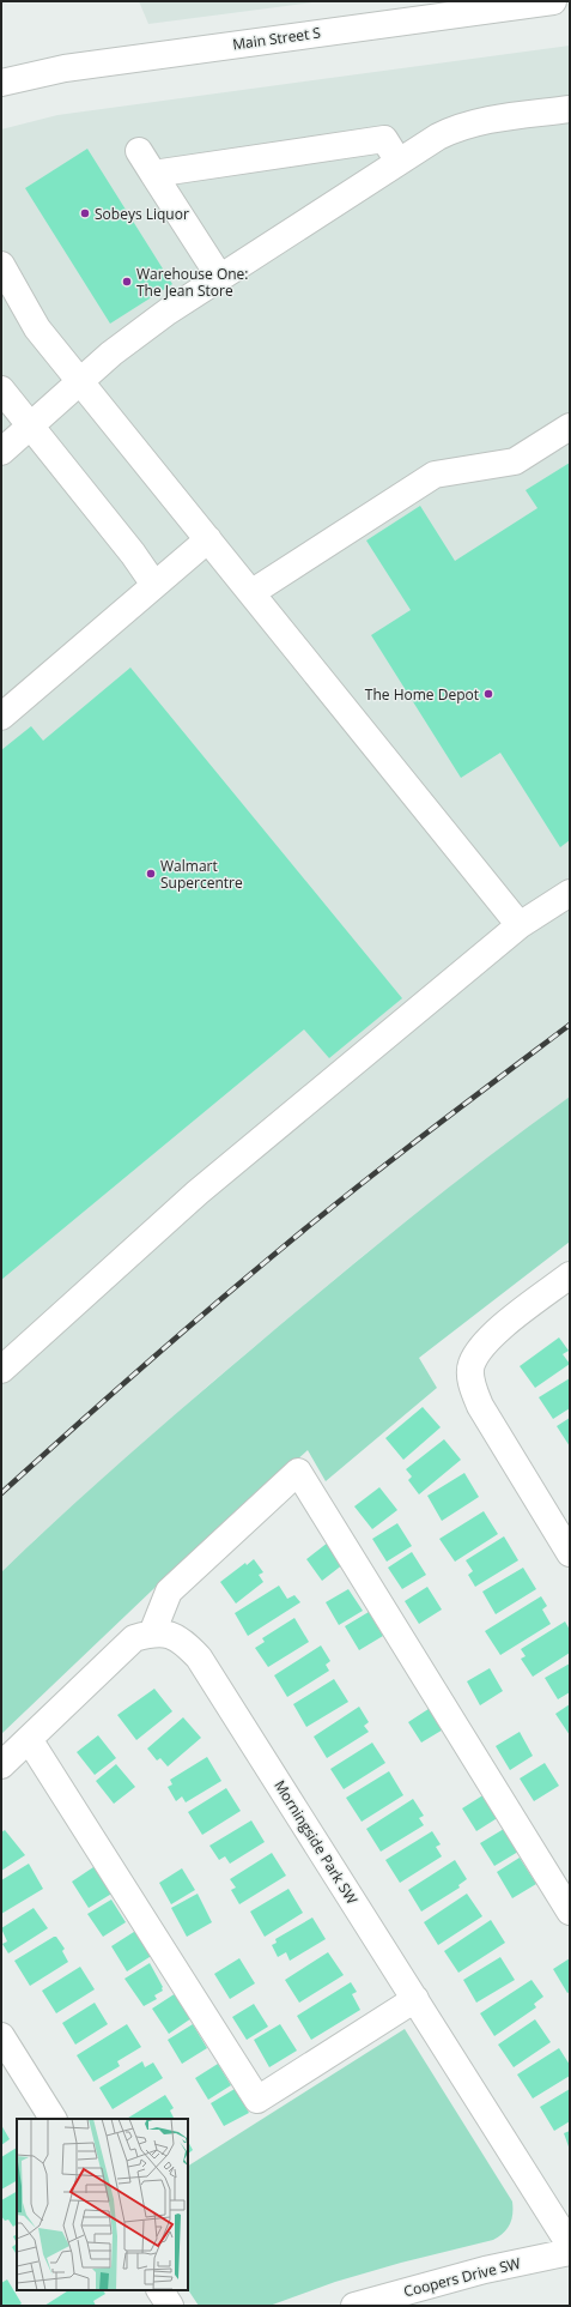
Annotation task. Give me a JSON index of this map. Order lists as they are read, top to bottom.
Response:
{
  "streets": {
    "street": ["Main Street S", "Morningside Park SW", "Coopers Drive SW"]
  },
  "places": [
    "Sobeys Liquor",
    "Warehouse One: The Jean Store",
    "The Home Depot",
    "Walmart Supercentre"
  ]
}
